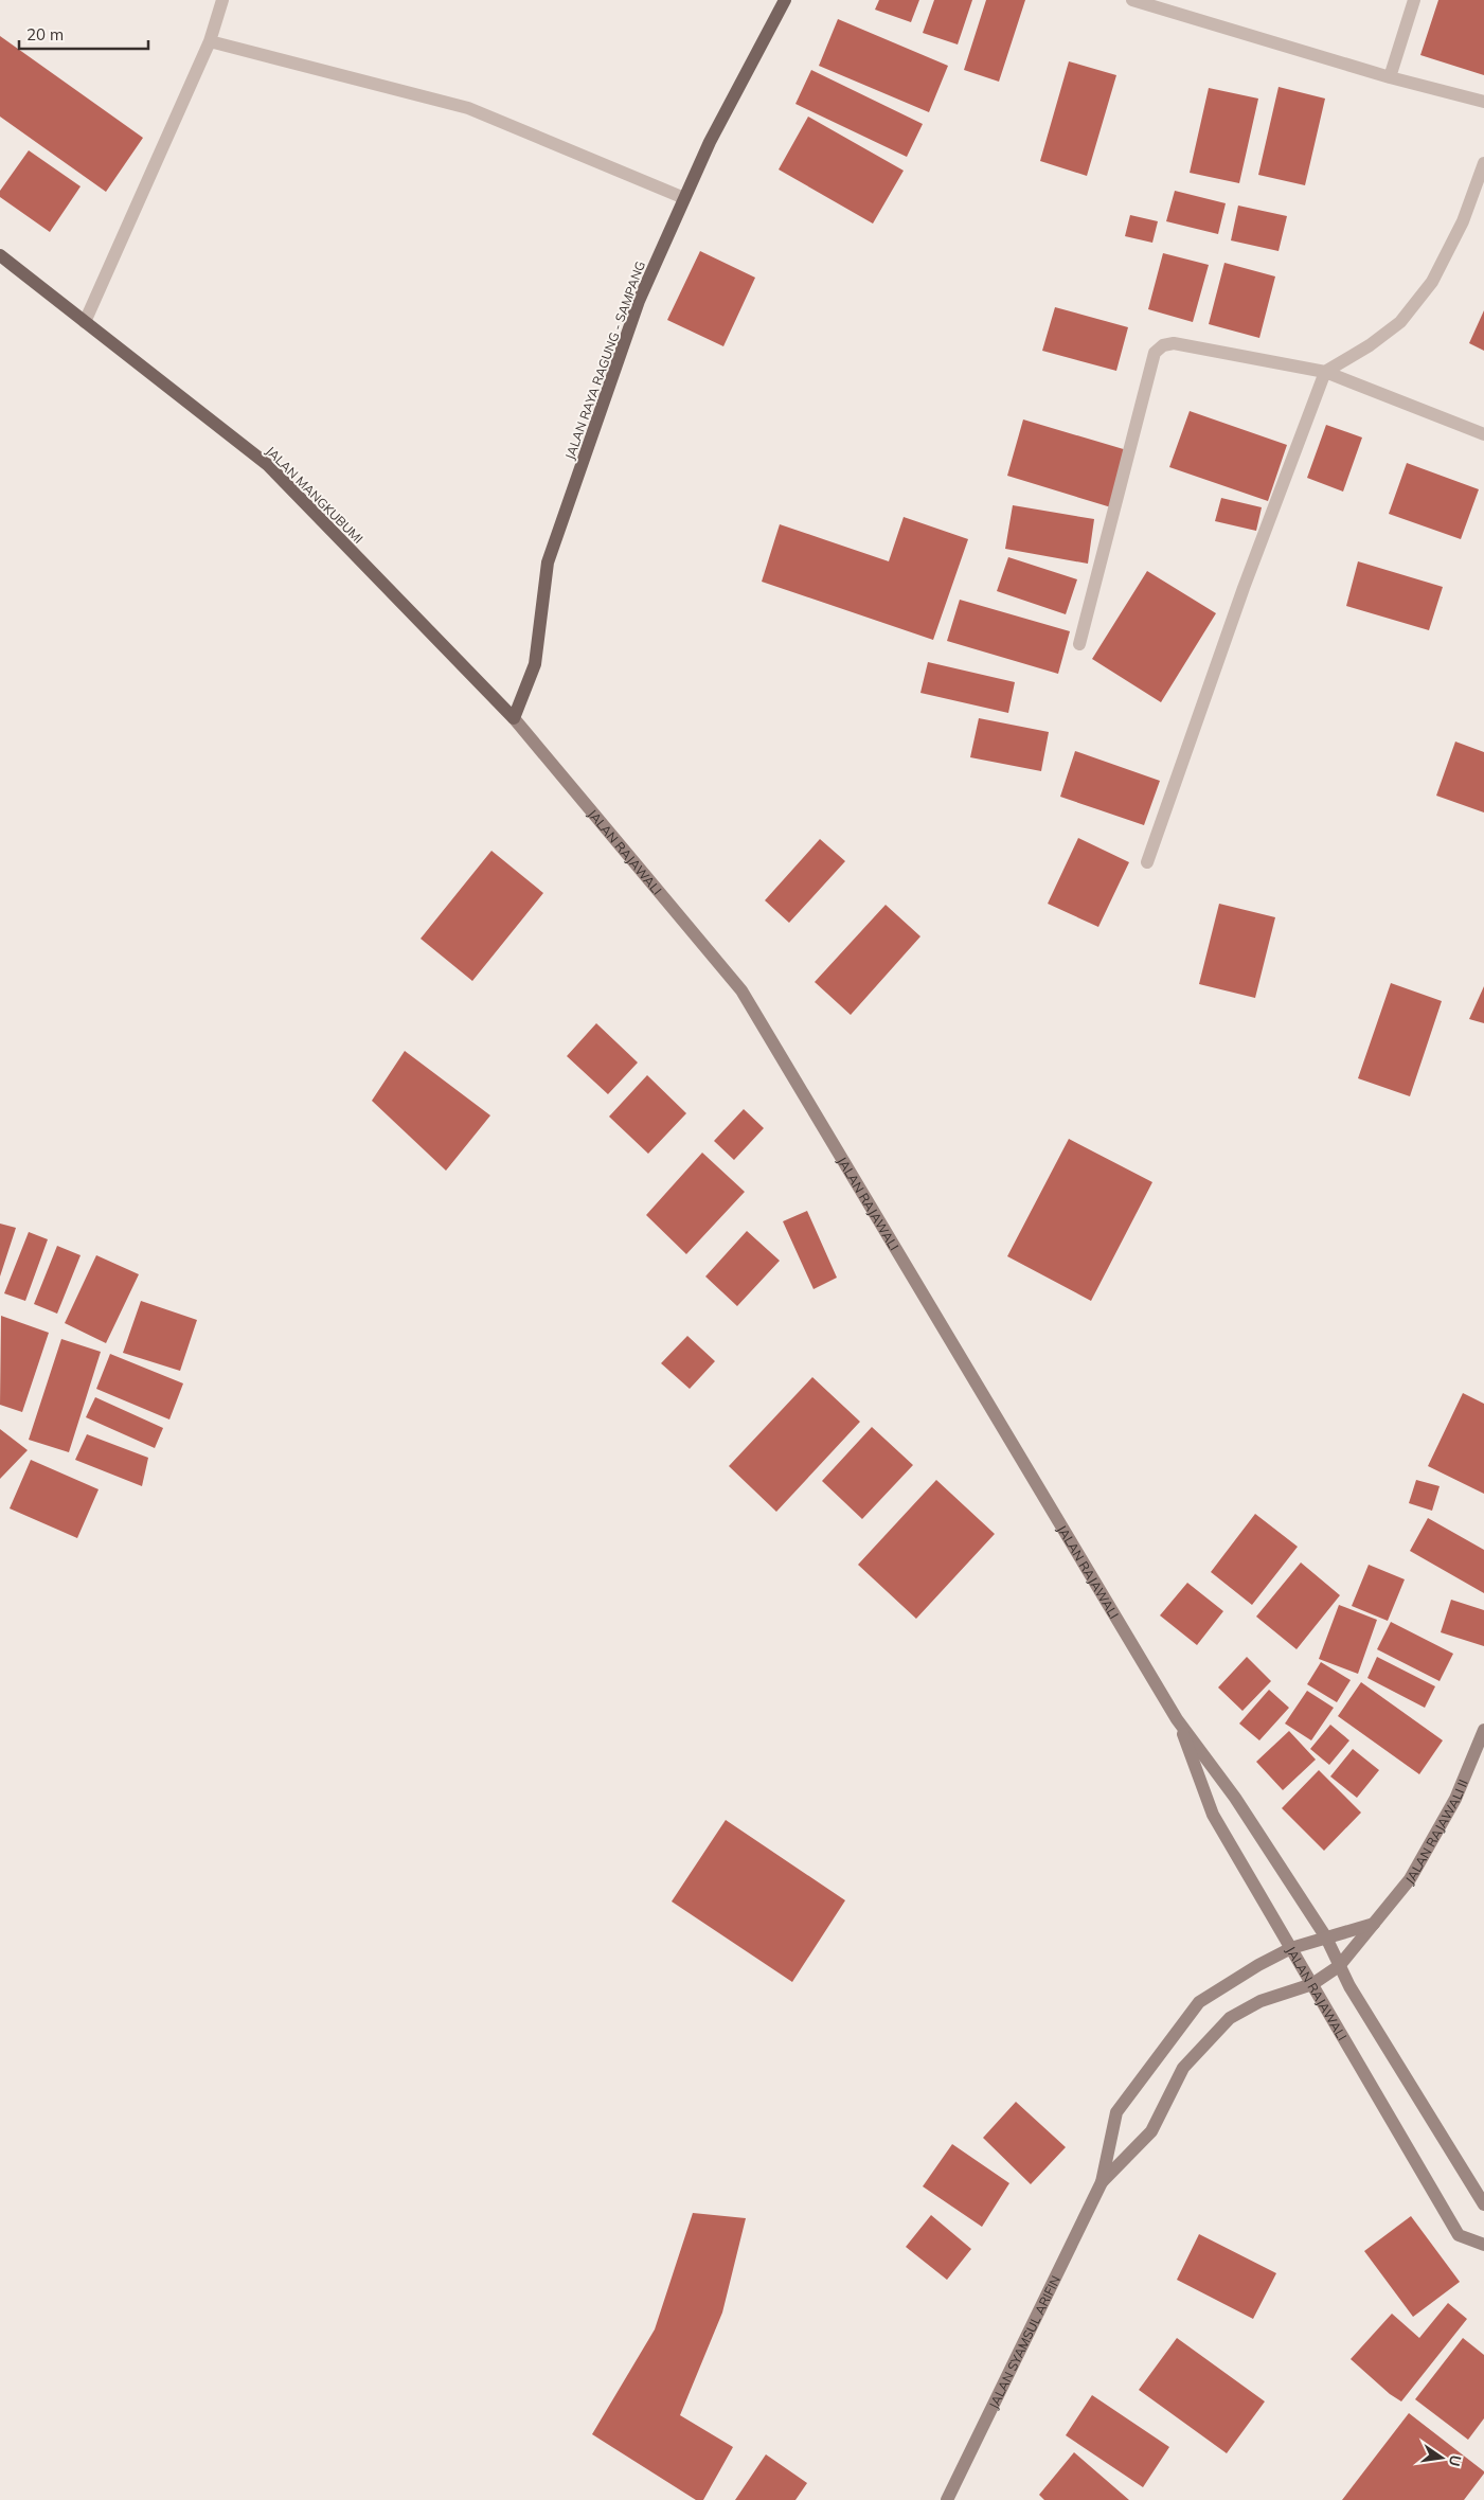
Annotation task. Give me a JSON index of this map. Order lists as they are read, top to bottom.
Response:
{
  "streets": {
    "main road": [
      "JALAN RAYA RAGUNG - SAMPANG",
      "JALAN MANGKUBUMI",
      "JALAN RAJAWALI",
      "JALAN RAJAWALI II",
      "JALAN SYAMSUL ARIFIN"
    ]
  },
  "crossings": [
    ["JALAN RAYA RAGUNG - SAMPANG", "JALAN MANGKUBUMI"],
    ["JALAN RAYA RAGUNG - SAMPANG", "JALAN RAJAWALI"],
    ["JALAN MANGKUBUMI", "JALAN RAJAWALI"],
    ["JALAN RAJAWALI", "JALAN RAJAWALI II"],
    ["JALAN RAJAWALI", "JALAN SYAMSUL ARIFIN"],
    ["JALAN RAJAWALI II", "JALAN SYAMSUL ARIFIN"]
  ],
  "scale_bar": "20 m",
  "north": "right"
}
